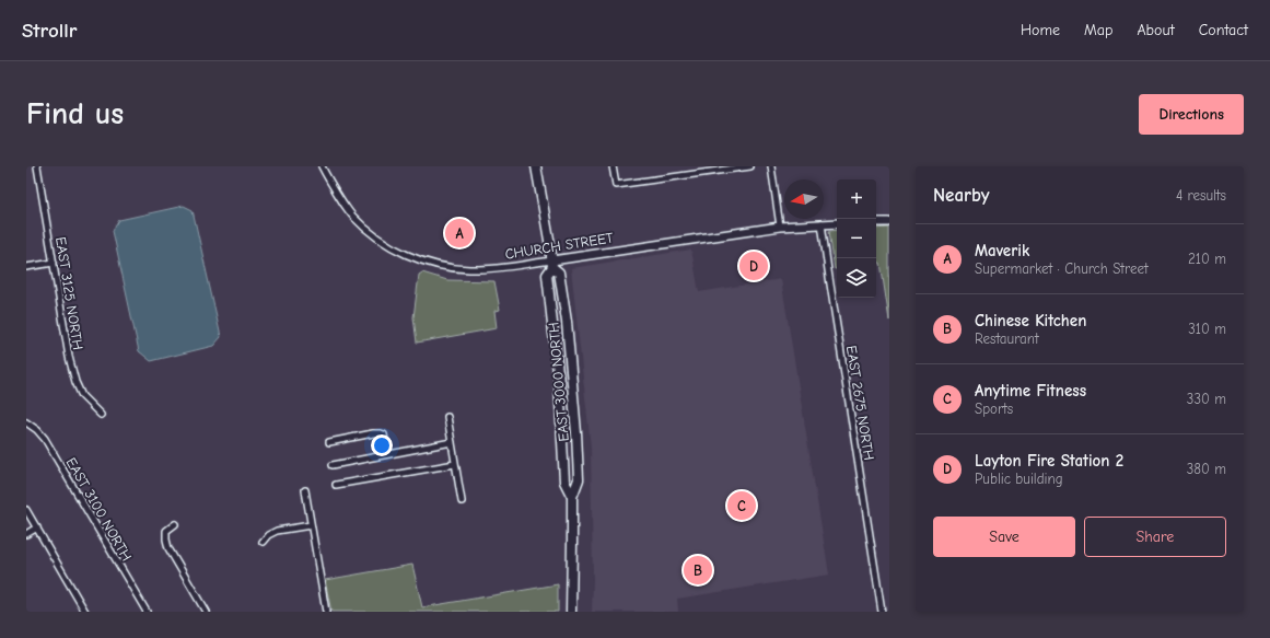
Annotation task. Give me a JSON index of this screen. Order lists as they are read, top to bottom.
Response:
{
  "streets": {
    "main road": ["EAST 3000 NORTH"],
    "street": [
      "CHURCH STREET",
      "EAST 3125 NORTH",
      "EAST 2675 NORTH",
      "EAST 3100 NORTH"
    ]
  },
  "crossings": [
    ["CHURCH STREET", "EAST 3000 NORTH"],
    ["CHURCH STREET", "EAST 2675 NORTH"]
  ],
  "north": "left",
  "page": {
    "header": "Strollr",
    "nav": [
      "Home",
      "Map",
      "About",
      "Contact"
    ],
    "buttons": [
      "Directions",
      ["Save", "Share"]
    ],
    "title": "Find us",
    "heading": ["Nearby", "4 results"],
    "map_buttons": ["+", "−"],
    "pins": [
      "A",
      "D",
      "C",
      "B"
    ],
    "list": [
      {
        "mark": "A",
        "name": "Maverik",
        "note": "Supermarket · Church Street",
        "value": "210 m"
      },
      {
        "mark": "B",
        "name": "Chinese Kitchen",
        "note": "Restaurant",
        "value": "310 m"
      },
      {
        "mark": "C",
        "name": "Anytime Fitness",
        "note": "Sports",
        "value": "330 m"
      },
      {
        "mark": "D",
        "name": "Layton Fire Station 2",
        "note": "Public building",
        "value": "380 m"
      }
    ]
  }
}
